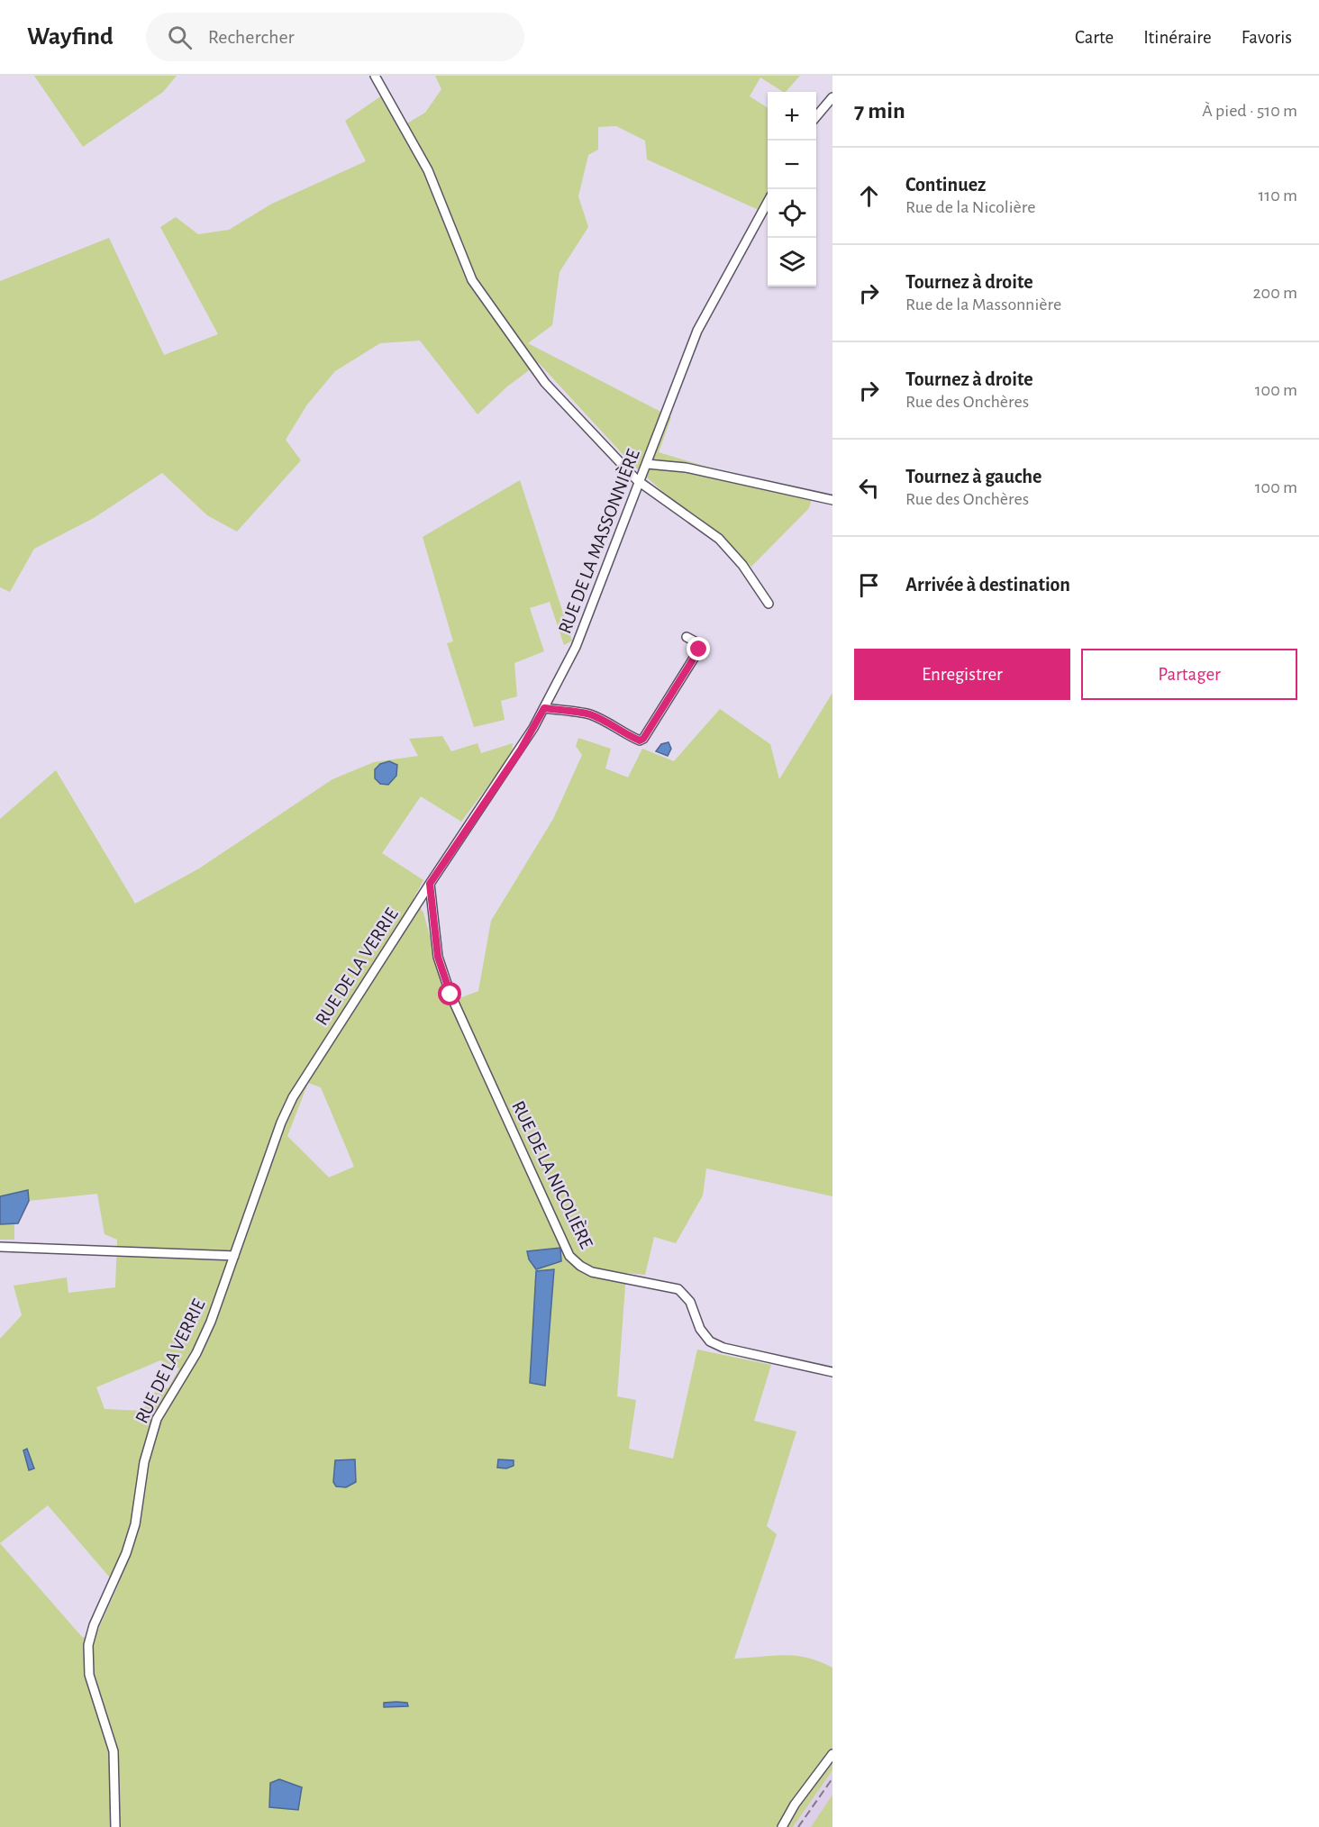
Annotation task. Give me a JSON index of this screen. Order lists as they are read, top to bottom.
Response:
{
  "streets": {
    "street": ["RUE DE LA MASSONNIÈRE", "RUE DE LA VERRIE", "RUE DE LA NICOLIÈRE"]
  },
  "crossings": [
    ["RUE DE LA MASSONNIÈRE", "RUE DE LA VERRIE"],
    ["RUE DE LA MASSONNIÈRE", "RUE DE LA NICOLIÈRE"],
    ["RUE DE LA VERRIE", "RUE DE LA NICOLIÈRE"]
  ],
  "page": {
    "header": "Wayfind",
    "search": "Rechercher",
    "nav": ["Carte", "Itinéraire", "Favoris"],
    "heading": ["7 min", "À pied · 510 m"],
    "map_buttons": ["+", "−"],
    "list": [
      ["Continuez", "Rue de la Nicolière", "110 m"],
      ["Tournez à droite", "Rue de la Massonnière", "200 m"],
      ["Tournez à droite", "Rue des Onchères", "100 m"],
      ["Tournez à gauche", "Rue des Onchères", "100 m"],
      "Arrivée à destination"
    ],
    "buttons": ["Enregistrer", "Partager"]
  }
}
